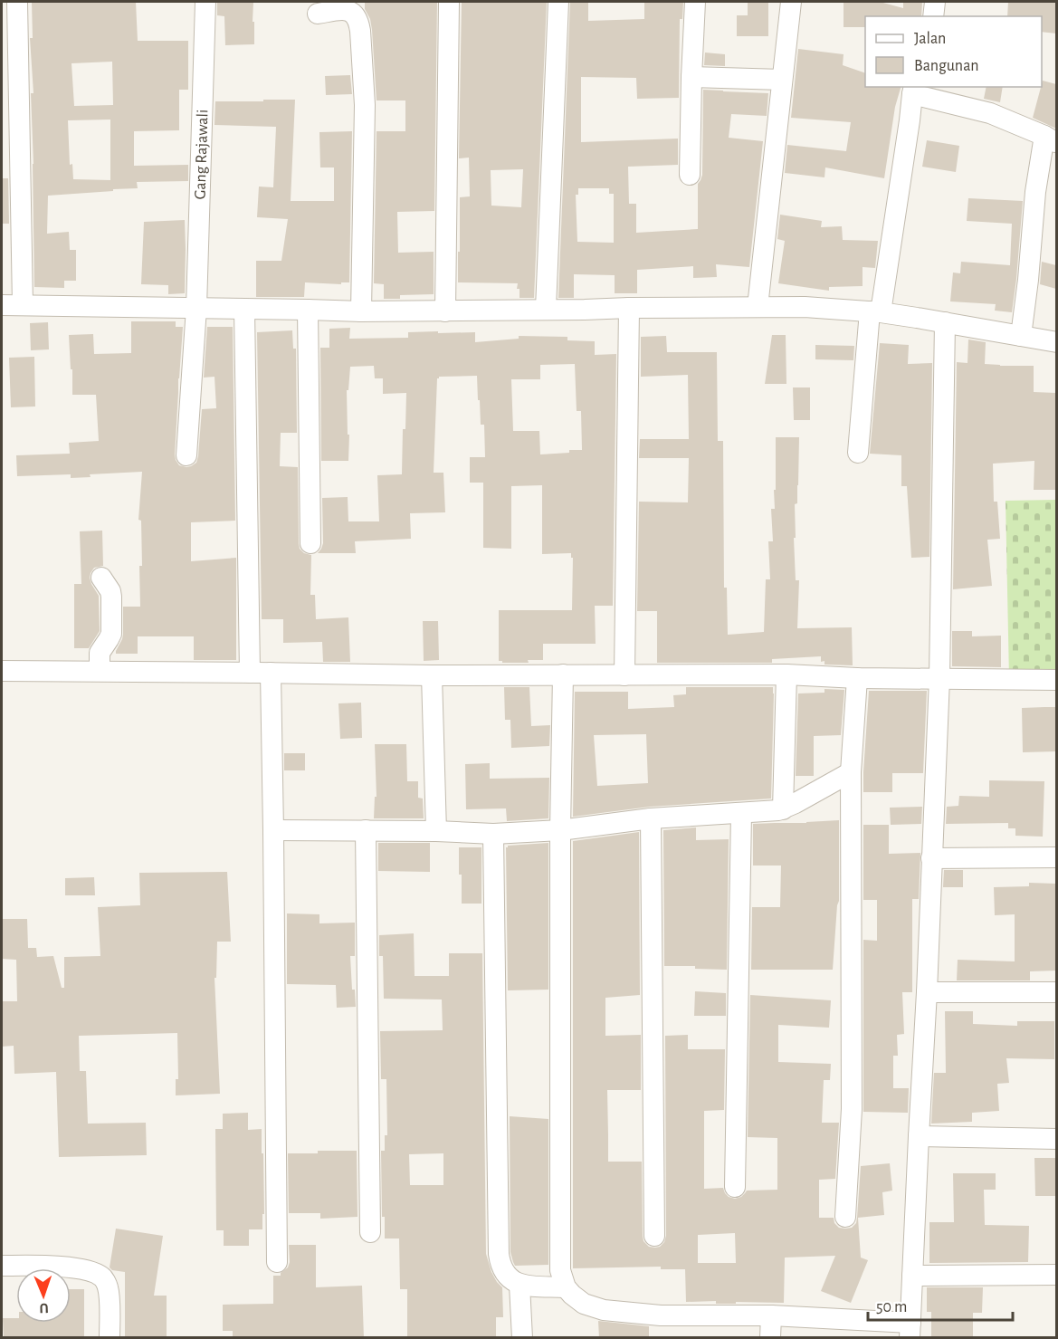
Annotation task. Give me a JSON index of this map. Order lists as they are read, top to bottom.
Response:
{
  "streets": {
    "street": ["Gang Rajawali"]
  },
  "legend": ["Jalan", "Bangunan"],
  "scale_bar": "50 m",
  "north": "bottom"
}
